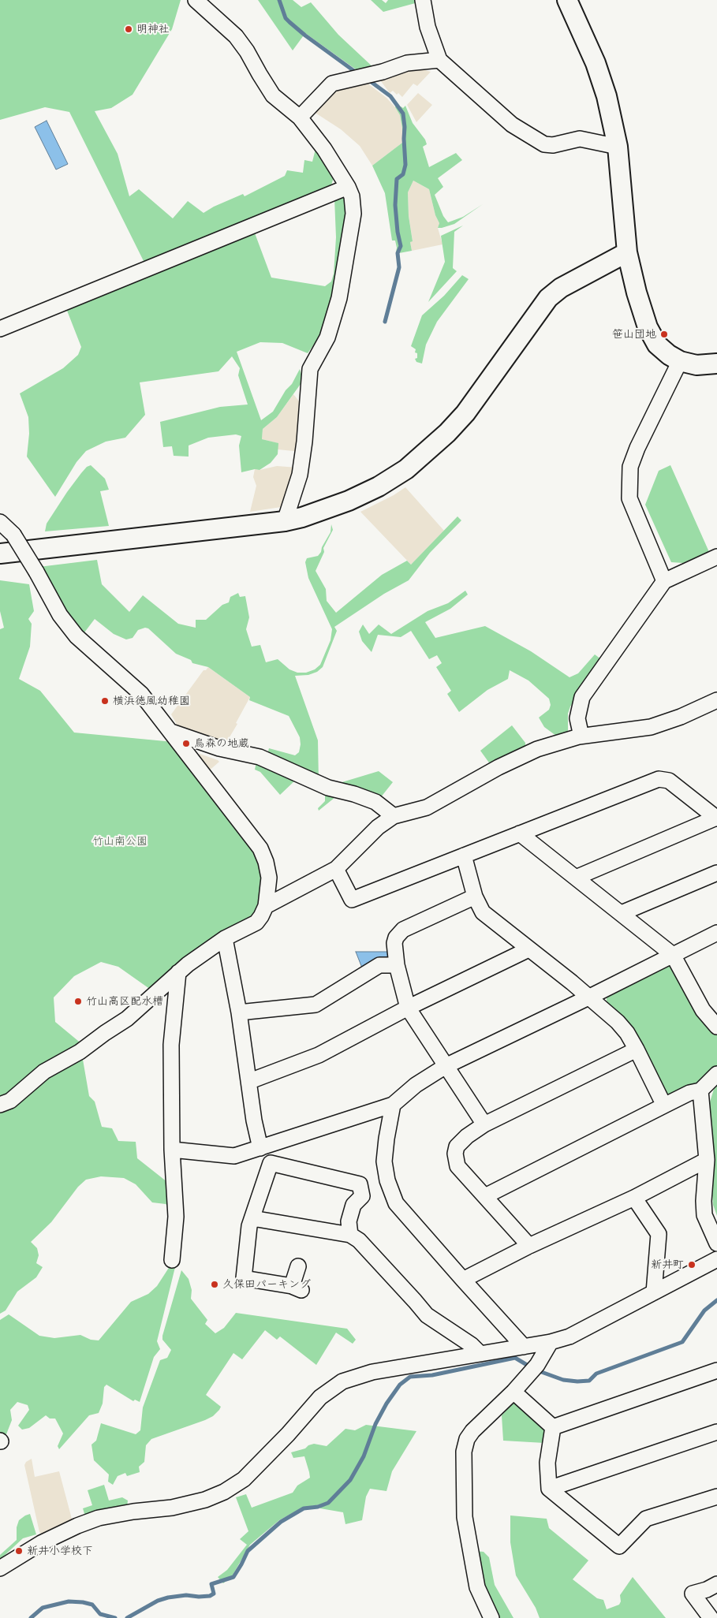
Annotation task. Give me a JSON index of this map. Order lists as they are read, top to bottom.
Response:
{
  "parks": ["竹山南公園"],
  "places": [
    "明神社",
    "笹山団地",
    "横浜徳風幼稚園",
    "烏森の地蔵",
    "竹山高区配水槽",
    "新井町",
    "久保田パーキング",
    "新井小学校下"
  ]
}
